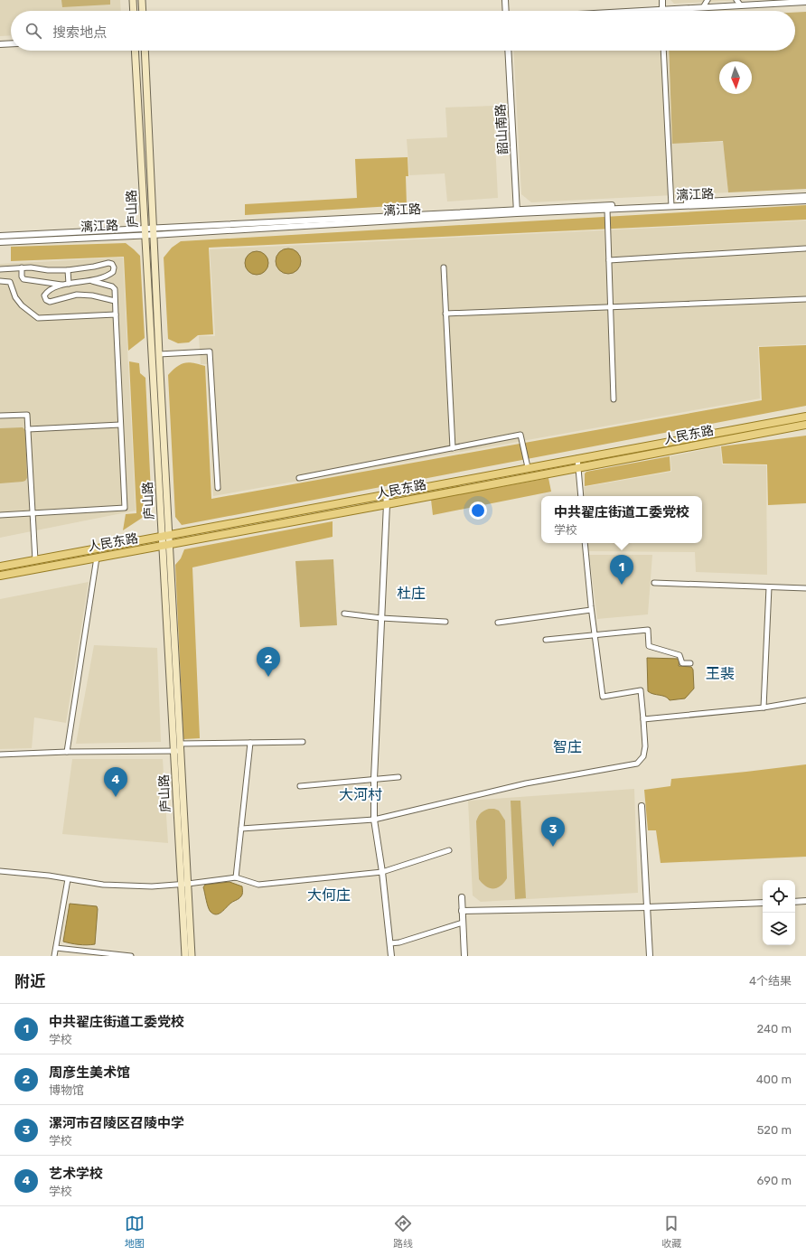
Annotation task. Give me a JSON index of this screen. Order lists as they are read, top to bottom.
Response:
{
  "streets": {
    "main road": ["庐山路", "人民东路"],
    "street": ["韶山南路", "漓江路"]
  },
  "crossings": [
    ["韶山南路", "漓江路"],
    ["漓江路", "庐山路"],
    ["庐山路", "人民东路"]
  ],
  "districts": [
    "杜庄",
    "王裴",
    "智庄",
    "大河村",
    "大何庄"
  ],
  "north": "bottom",
  "page": {
    "search": "搜索地点",
    "popup": ["中共翟庄街道工委党校", "学校"],
    "pins": [
      "1",
      "2",
      "4",
      "3"
    ],
    "heading": ["附近", "4个结果"],
    "list": [
      {
        "mark": "1",
        "name": "中共翟庄街道工委党校",
        "note": "学校",
        "value": "240 m"
      },
      {
        "mark": "2",
        "name": "周彦生美术馆",
        "note": "博物馆",
        "value": "400 m"
      },
      {
        "mark": "3",
        "name": "漯河市召陵区召陵中学",
        "note": "学校",
        "value": "520 m"
      },
      {
        "mark": "4",
        "name": "艺术学校",
        "note": "学校",
        "value": "690 m"
      }
    ],
    "nav": ["地图", "路线", "收藏"]
  }
}
